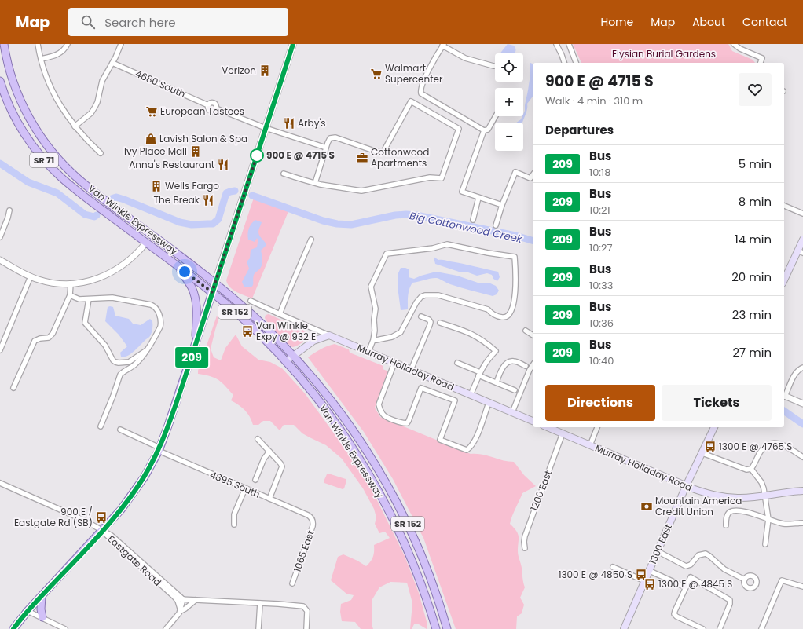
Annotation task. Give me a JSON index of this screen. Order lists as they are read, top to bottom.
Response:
{
  "streets": {
    "main road": [
      "SR 71",
      "Van Winkle Expressway",
      "SR 152",
      "Murray Holladay Road",
      "1300 East"
    ],
    "street": [
      "4680 South",
      "4895 South",
      "1200 East",
      "1065 East",
      "Eastgate Road"
    ]
  },
  "crossings": [
    ["SR 71", "Van Winkle Expressway"],
    ["SR 71", "4895 South"],
    ["SR 71", "Eastgate Road"],
    ["Murray Holladay Road", "1200 East"],
    ["Murray Holladay Road", "1300 East"],
    ["4895 South", "1065 East"]
  ],
  "water": ["Big Cottonwood Creek"],
  "parks": ["Elysian Burial Gardens"],
  "places": {
    "building": ["Verizon", "Ivy Place Mall", "Wells Fargo"],
    "supermarket": ["Walmart Supercenter", "European Tastees"],
    "restaurant": ["Arby's", "Anna's Restaurant", "The Break"],
    "shop": ["Lavish Salon & Spa"],
    "other": ["900 E @ 4715 S"],
    "office": ["Cottonwood Apartments"],
    "bus stop": [
      "Van Winkle Expy @ 932 E",
      "1300 E @ 4765 S",
      "900 E / Eastgate Rd (SB)",
      "1300 E @ 4850 S",
      "1300 E @ 4845 S"
    ],
    "bank": ["Mountain America Credit Union"]
  },
  "lines": ["bus line 209"],
  "page": {
    "header": "Map",
    "search": "Search here",
    "nav": [
      "Home",
      "Map",
      "About",
      "Contact"
    ],
    "on_map": "209",
    "map_buttons": ["+", "−"],
    "heading": [
      ["900 E @ 4715 S", "Walk · 4 min · 310 m"],
      "Departures"
    ],
    "list": [
      {
        "mark": "209",
        "name": "Bus",
        "note": "10:18",
        "value": "5 min"
      },
      {
        "mark": "209",
        "name": "Bus",
        "note": "10:21",
        "value": "8 min"
      },
      {
        "mark": "209",
        "name": "Bus",
        "note": "10:27",
        "value": "14 min"
      },
      {
        "mark": "209",
        "name": "Bus",
        "note": "10:33",
        "value": "20 min"
      },
      {
        "mark": "209",
        "name": "Bus",
        "note": "10:36",
        "value": "23 min"
      },
      {
        "mark": "209",
        "name": "Bus",
        "note": "10:40",
        "value": "27 min"
      }
    ],
    "buttons": ["Directions", "Tickets"]
  }
}
